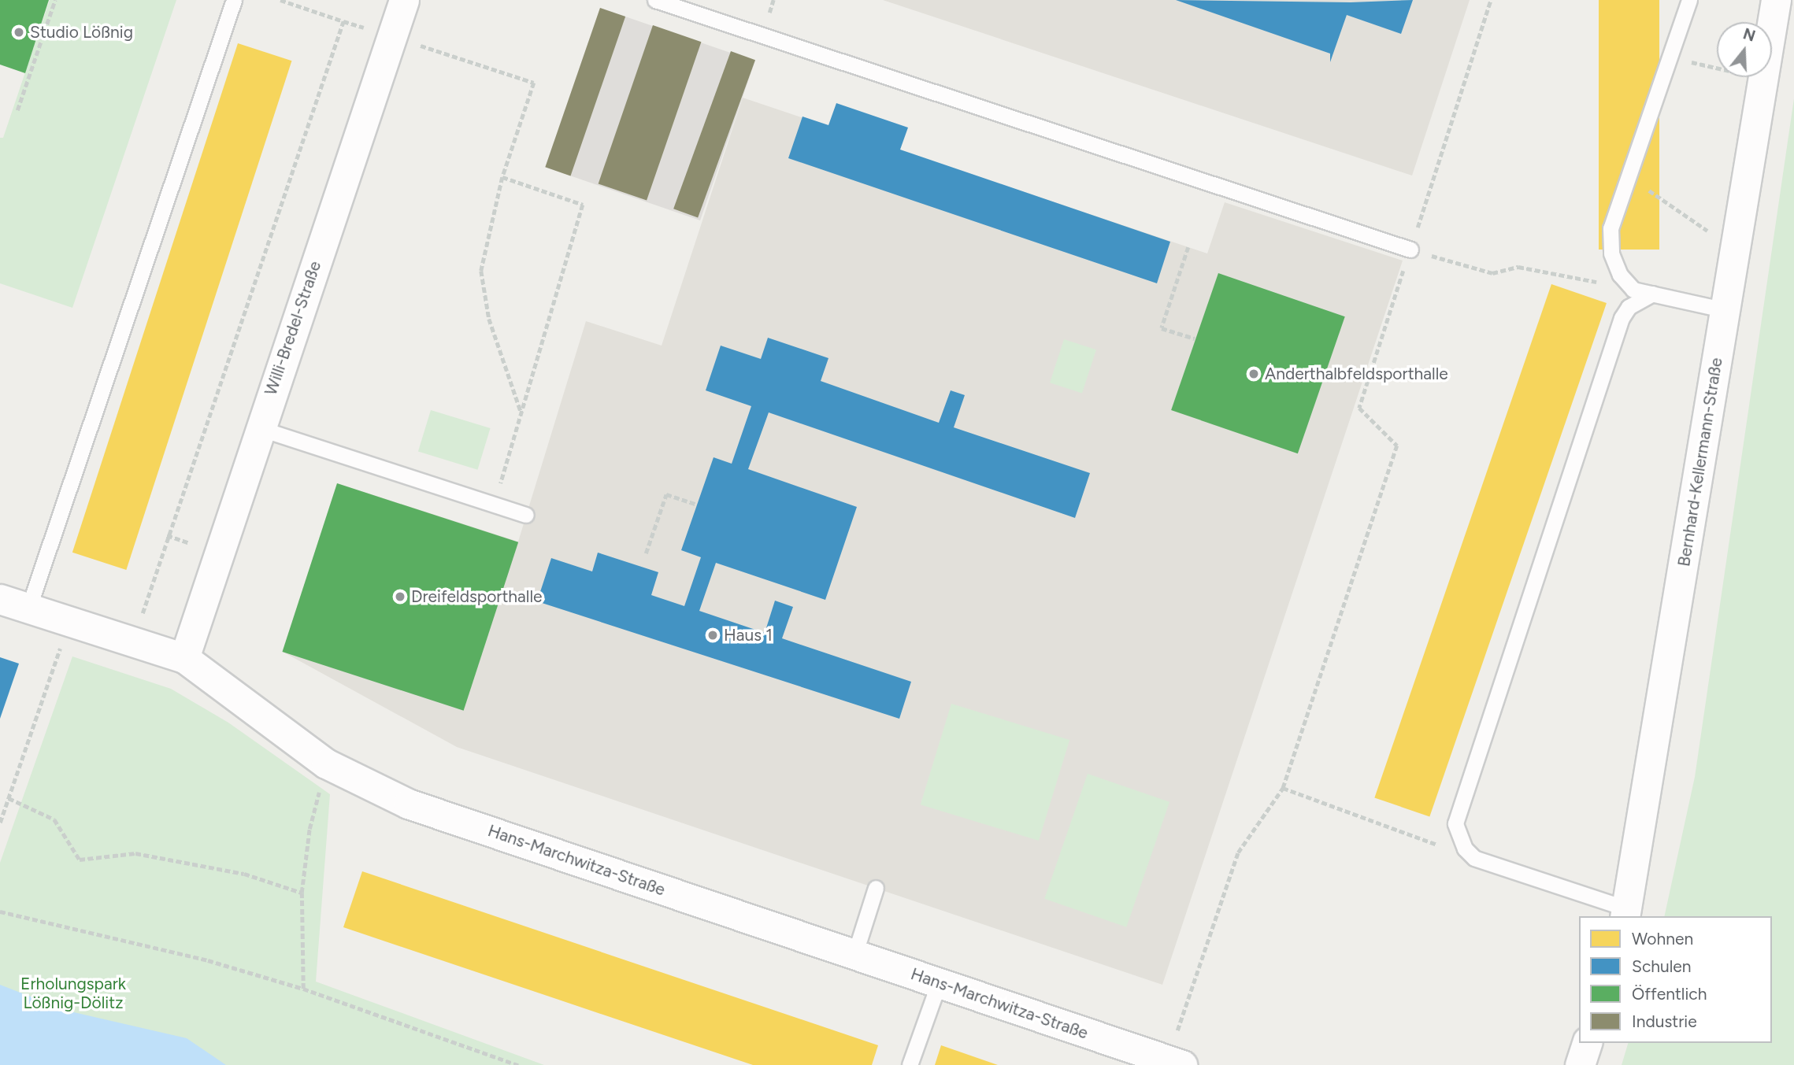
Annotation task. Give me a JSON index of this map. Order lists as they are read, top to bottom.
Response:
{
  "streets": {
    "street": ["Willi-Bredel-Straße", "Bernhard-Kellermann-Straße", "Hans-Marchwitza-Straße"]
  },
  "crossings": [
    ["Willi-Bredel-Straße", "Hans-Marchwitza-Straße"]
  ],
  "parks": ["Erholungspark Lößnig-Dölitz"],
  "places": [
    "Studio Lößnig",
    "Anderthalbfeldsporthalle",
    "Dreifeldsporthalle",
    "Haus 1"
  ],
  "legend": [
    "Wohnen",
    "Schulen",
    "Öffentlich",
    "Industrie"
  ],
  "north": "top"
}
